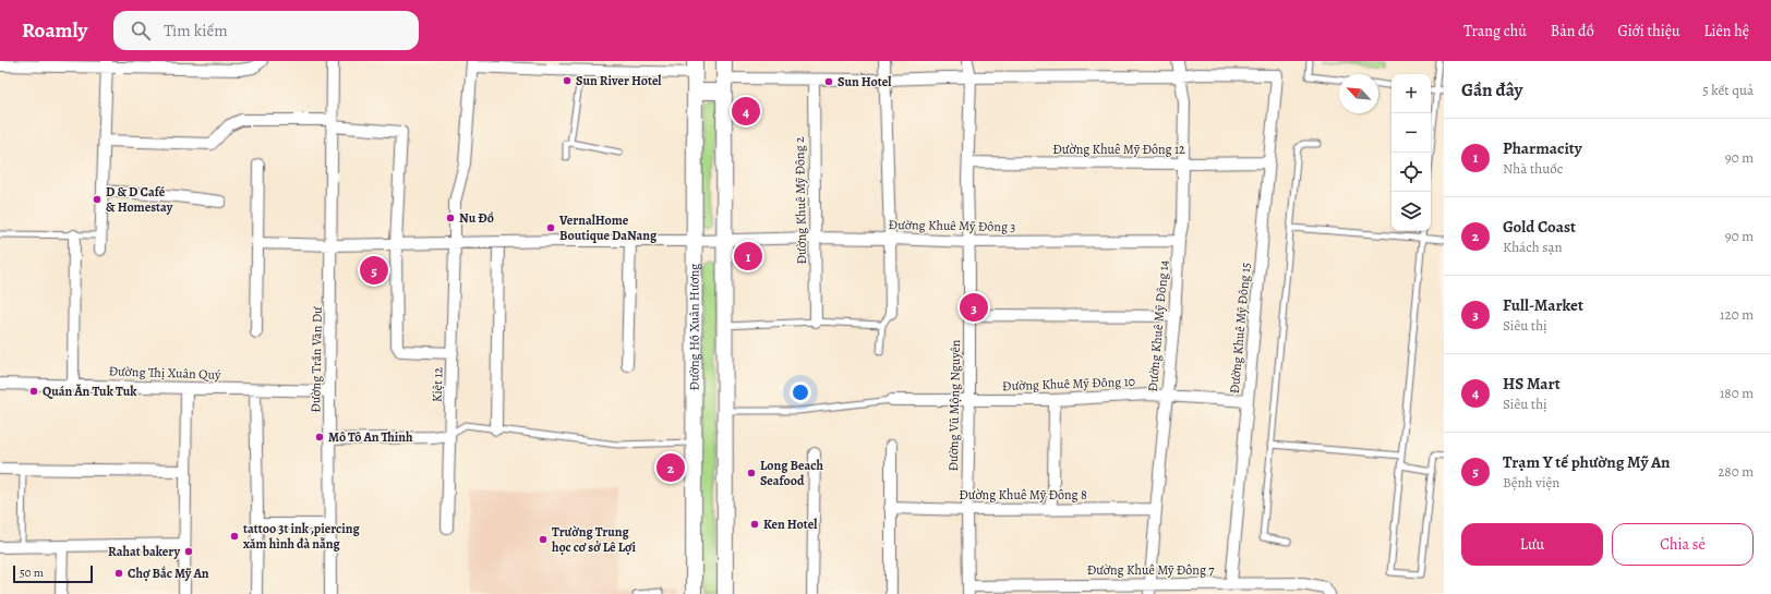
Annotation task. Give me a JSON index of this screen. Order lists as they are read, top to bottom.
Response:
{
  "streets": {
    "main road": ["Đường Hồ Xuân Hương"],
    "street": [
      "Đường Khuê Mỹ Đông 12",
      "Đường Khuê Mỹ Đông 2",
      "Đường Khuê Mỹ Đông 3",
      "Đường Khuê Mỹ Đông 14",
      "Đường Khuê Mỹ Đông 15",
      "Đường Trần Văn Dư",
      "Đường Thị Xuân Quý",
      "Đường Khuê Mỹ Đông 10",
      "Kiệt 12",
      "Đường Vũ Mộng Nguyên",
      "Đường Khuê Mỹ Đông 8",
      "Đường Khuê Mỹ Đông 7"
    ]
  },
  "crossings": [
    ["Đường Khuê Mỹ Đông 12", "Đường Khuê Mỹ Đông 14"],
    ["Đường Khuê Mỹ Đông 12", "Đường Khuê Mỹ Đông 15"],
    ["Đường Khuê Mỹ Đông 12", "Đường Vũ Mộng Nguyên"],
    ["Đường Khuê Mỹ Đông 2", "Đường Khuê Mỹ Đông 3"],
    ["Đường Khuê Mỹ Đông 3", "Đường Khuê Mỹ Đông 14"],
    ["Đường Khuê Mỹ Đông 3", "Đường Hồ Xuân Hương"],
    ["Đường Khuê Mỹ Đông 3", "Đường Trần Văn Dư"],
    ["Đường Khuê Mỹ Đông 3", "Kiệt 12"],
    ["Đường Khuê Mỹ Đông 3", "Đường Vũ Mộng Nguyên"],
    ["Đường Khuê Mỹ Đông 14", "Đường Khuê Mỹ Đông 15"],
    ["Đường Khuê Mỹ Đông 14", "Đường Khuê Mỹ Đông 10"],
    ["Đường Khuê Mỹ Đông 14", "Đường Khuê Mỹ Đông 8"],
    ["Đường Khuê Mỹ Đông 14", "Đường Khuê Mỹ Đông 7"],
    ["Đường Khuê Mỹ Đông 15", "Đường Khuê Mỹ Đông 10"],
    ["Đường Khuê Mỹ Đông 15", "Đường Khuê Mỹ Đông 7"],
    ["Đường Trần Văn Dư", "Đường Thị Xuân Quý"],
    ["Đường Khuê Mỹ Đông 10", "Đường Vũ Mộng Nguyên"],
    ["Đường Vũ Mộng Nguyên", "Đường Khuê Mỹ Đông 8"],
    ["Đường Vũ Mộng Nguyên", "Đường Khuê Mỹ Đông 7"]
  ],
  "places": [
    "Sun River Hotel",
    "Sun Hotel",
    "D & D Café & Homestay",
    "Nu Đồ",
    "VernalHome Boutique DaNang",
    "Quán Ăn Tuk Tuk",
    "Mô Tô An Thinh",
    "Long Beach Seafood",
    "Ken Hotel",
    "tattoo 3t ink ,piercing xăm hình đà nẵng",
    "Trường Trung học cơ sở Lê Lợi",
    "Rahat bakery",
    "Chợ Bắc Mỹ An"
  ],
  "scale_bar": "50 m",
  "north": "top left",
  "page": {
    "header": "Roamly",
    "search": "Tìm kiếm",
    "nav": [
      "Trang chủ",
      "Bản đồ",
      "Giới thiệu",
      "Liên hệ"
    ],
    "heading": ["Gần đây", "5 kết quả"],
    "map_buttons": ["+", "−"],
    "pins": [
      "4",
      "1",
      "5",
      "3",
      "2"
    ],
    "list": [
      {
        "mark": "1",
        "name": "Pharmacity",
        "note": "Nhà thuốc",
        "value": "90 m"
      },
      {
        "mark": "2",
        "name": "Gold Coast",
        "note": "Khách sạn",
        "value": "90 m"
      },
      {
        "mark": "3",
        "name": "Full-Market",
        "note": "Siêu thị",
        "value": "120 m"
      },
      {
        "mark": "4",
        "name": "HS Mart",
        "note": "Siêu thị",
        "value": "180 m"
      },
      {
        "mark": "5",
        "name": "Trạm Y tế phường Mỹ An",
        "note": "Bệnh viện",
        "value": "280 m"
      }
    ],
    "buttons": ["Lưu", "Chia sẻ"],
    "scale": "50 m"
  }
}
